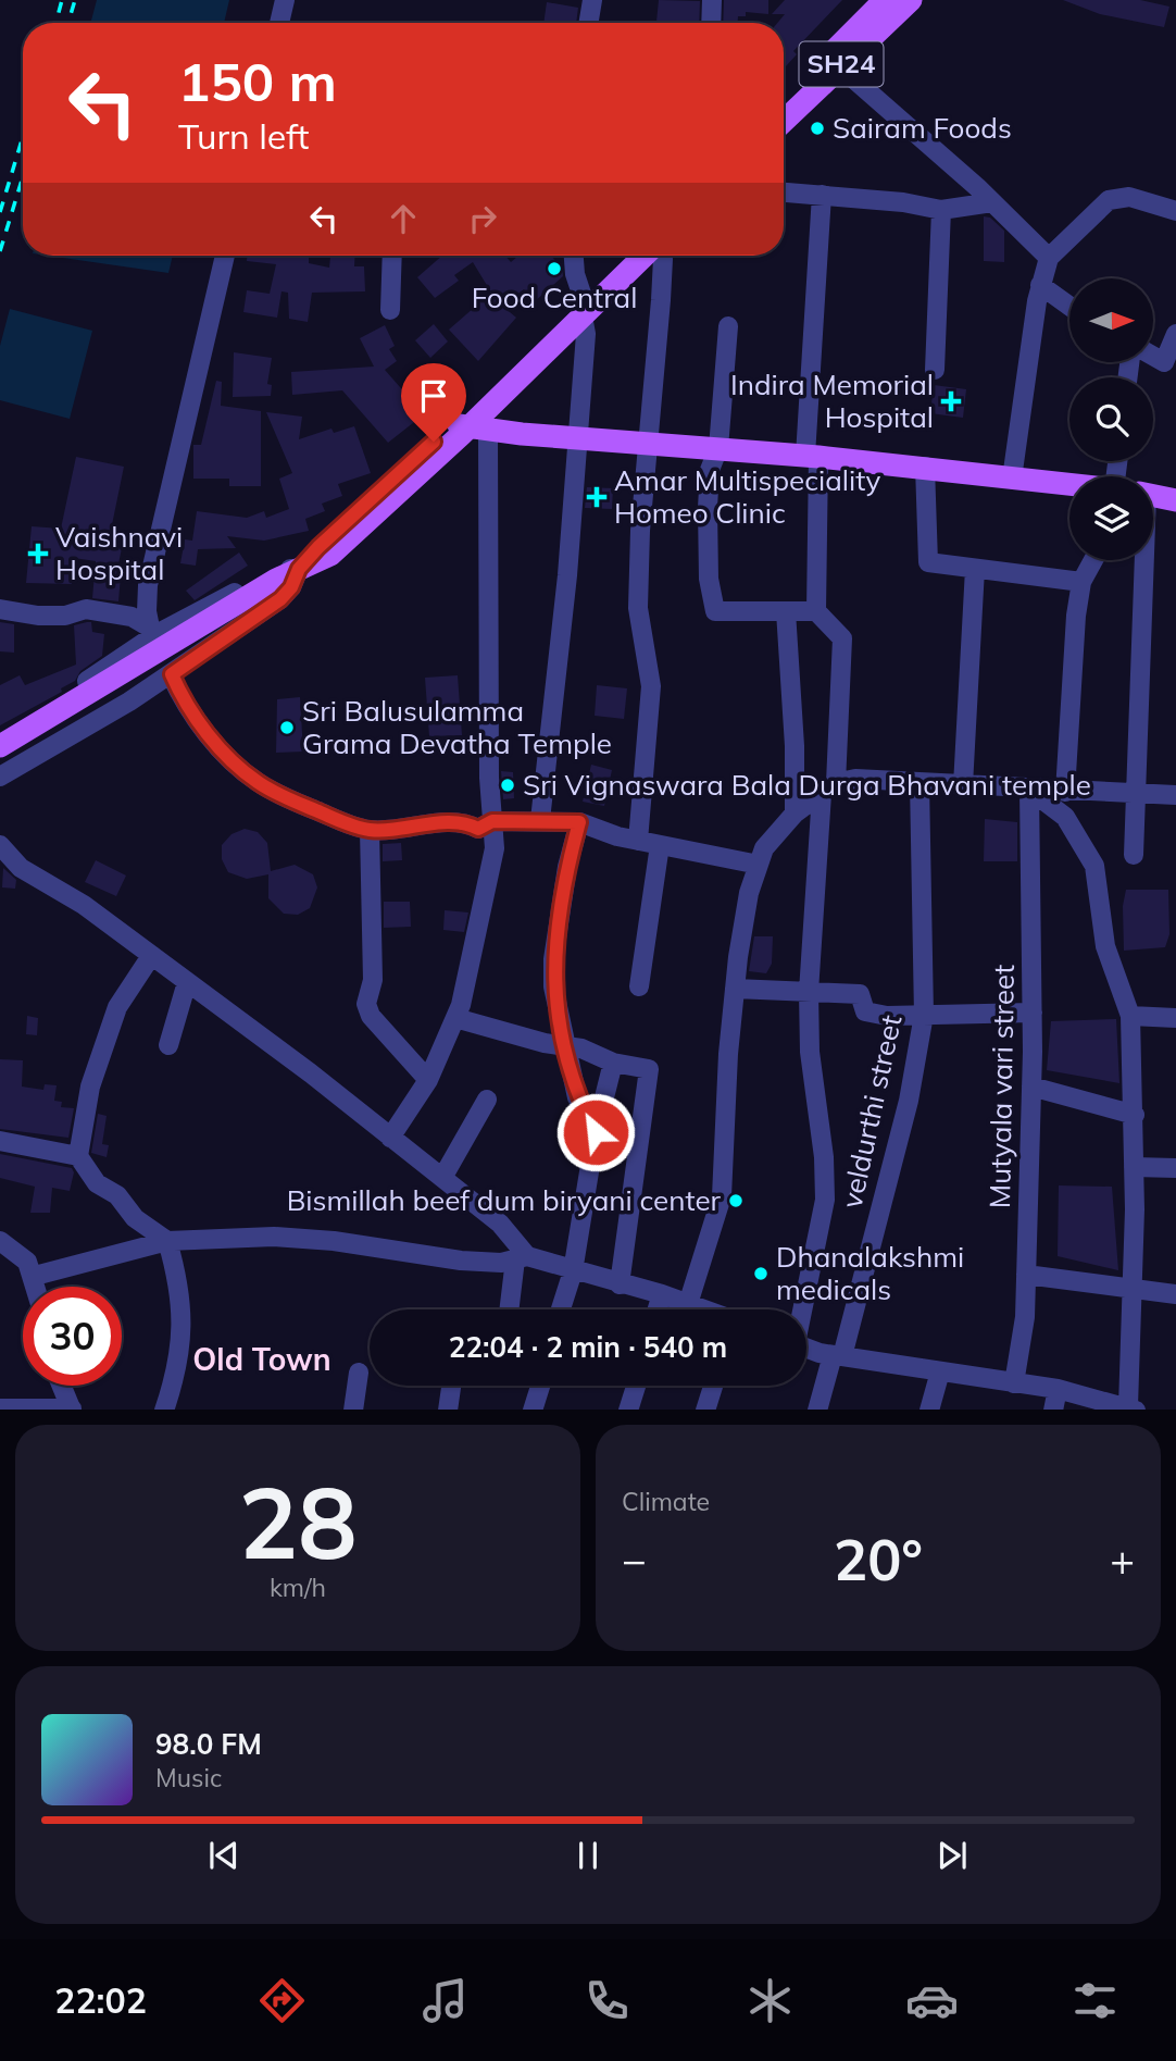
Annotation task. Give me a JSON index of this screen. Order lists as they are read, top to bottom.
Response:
{
  "streets": {
    "main road": ["SH24"],
    "street": ["Mutyala vari street", "veldurthi street"]
  },
  "districts": ["Old Town"],
  "places": {
    "other": [
      "Sairam Foods",
      "Food Central",
      "Sri Balusulamma Grama Devatha Temple",
      "Sri Vignaswara Bala Durga Bhavani temple",
      "Bismillah beef dum biryani center",
      "Dhanalakshmi medicals"
    ],
    "health": ["Indira Memorial Hospital", "Amar Multispeciality Homeo Clinic", "Vaishnavi Hospital"]
  },
  "north": "right",
  "page": {
    "turn": ["150 m", "Turn left"],
    "limit": "30",
    "trip": "22:04 · 2 min · 540 m",
    "tile": [
      ["28", "km/h"],
      "Climate"
    ],
    "heat": ["−", "20°", "+"],
    "song": ["98.0 FM", "Music"],
    "tabs": "22:02"
  }
}
